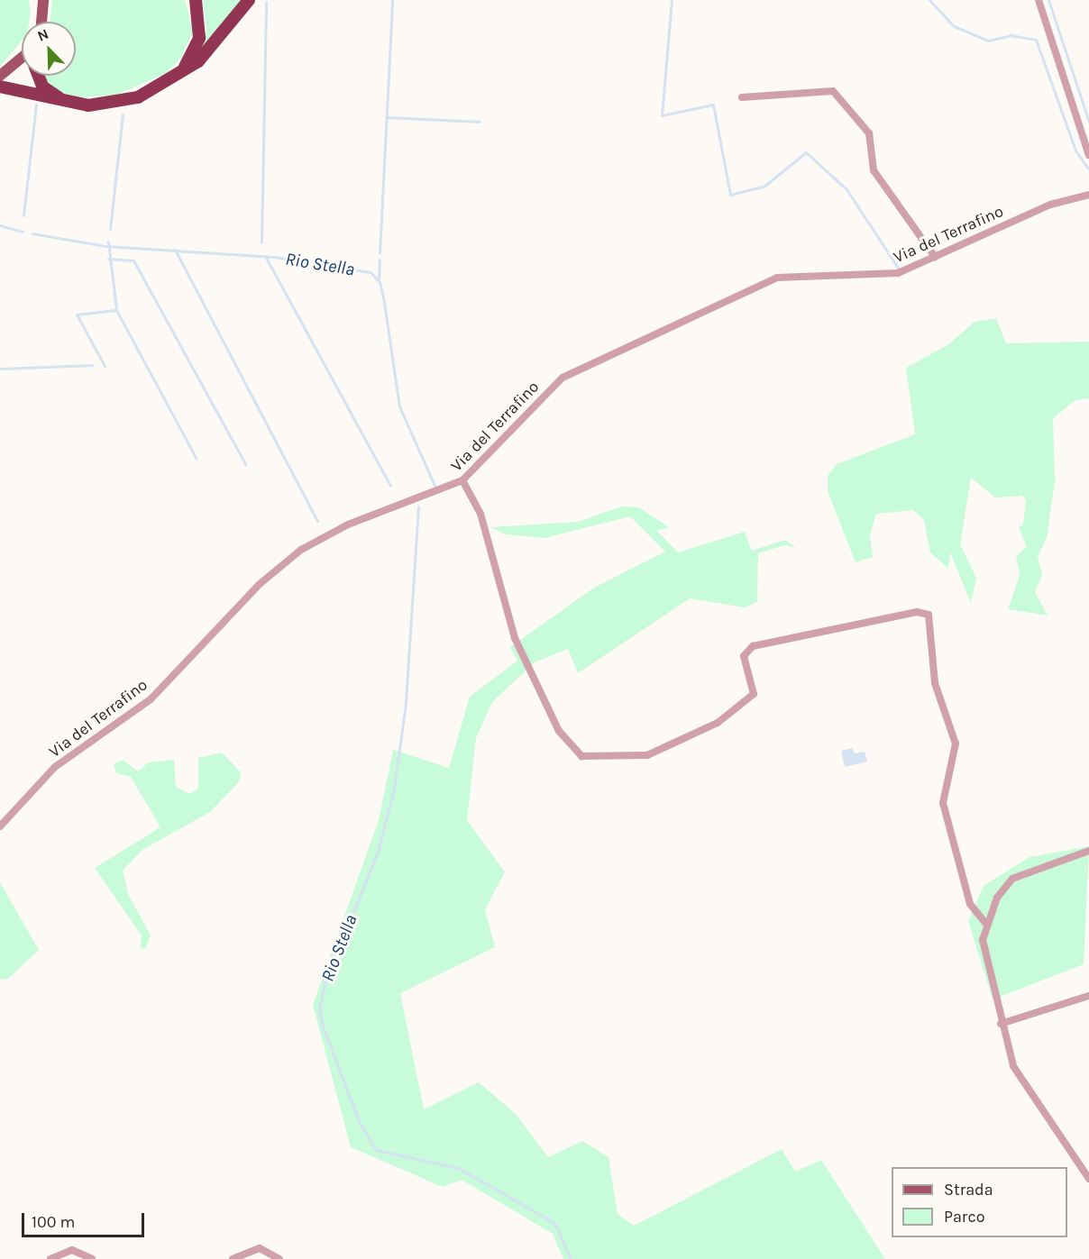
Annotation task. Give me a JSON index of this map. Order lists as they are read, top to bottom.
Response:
{
  "streets": {
    "street": ["Via del Terrafino"]
  },
  "water": ["Rio Stella"],
  "legend": ["Strada", "Parco"],
  "scale_bar": "100 m",
  "north": "top left"
}
